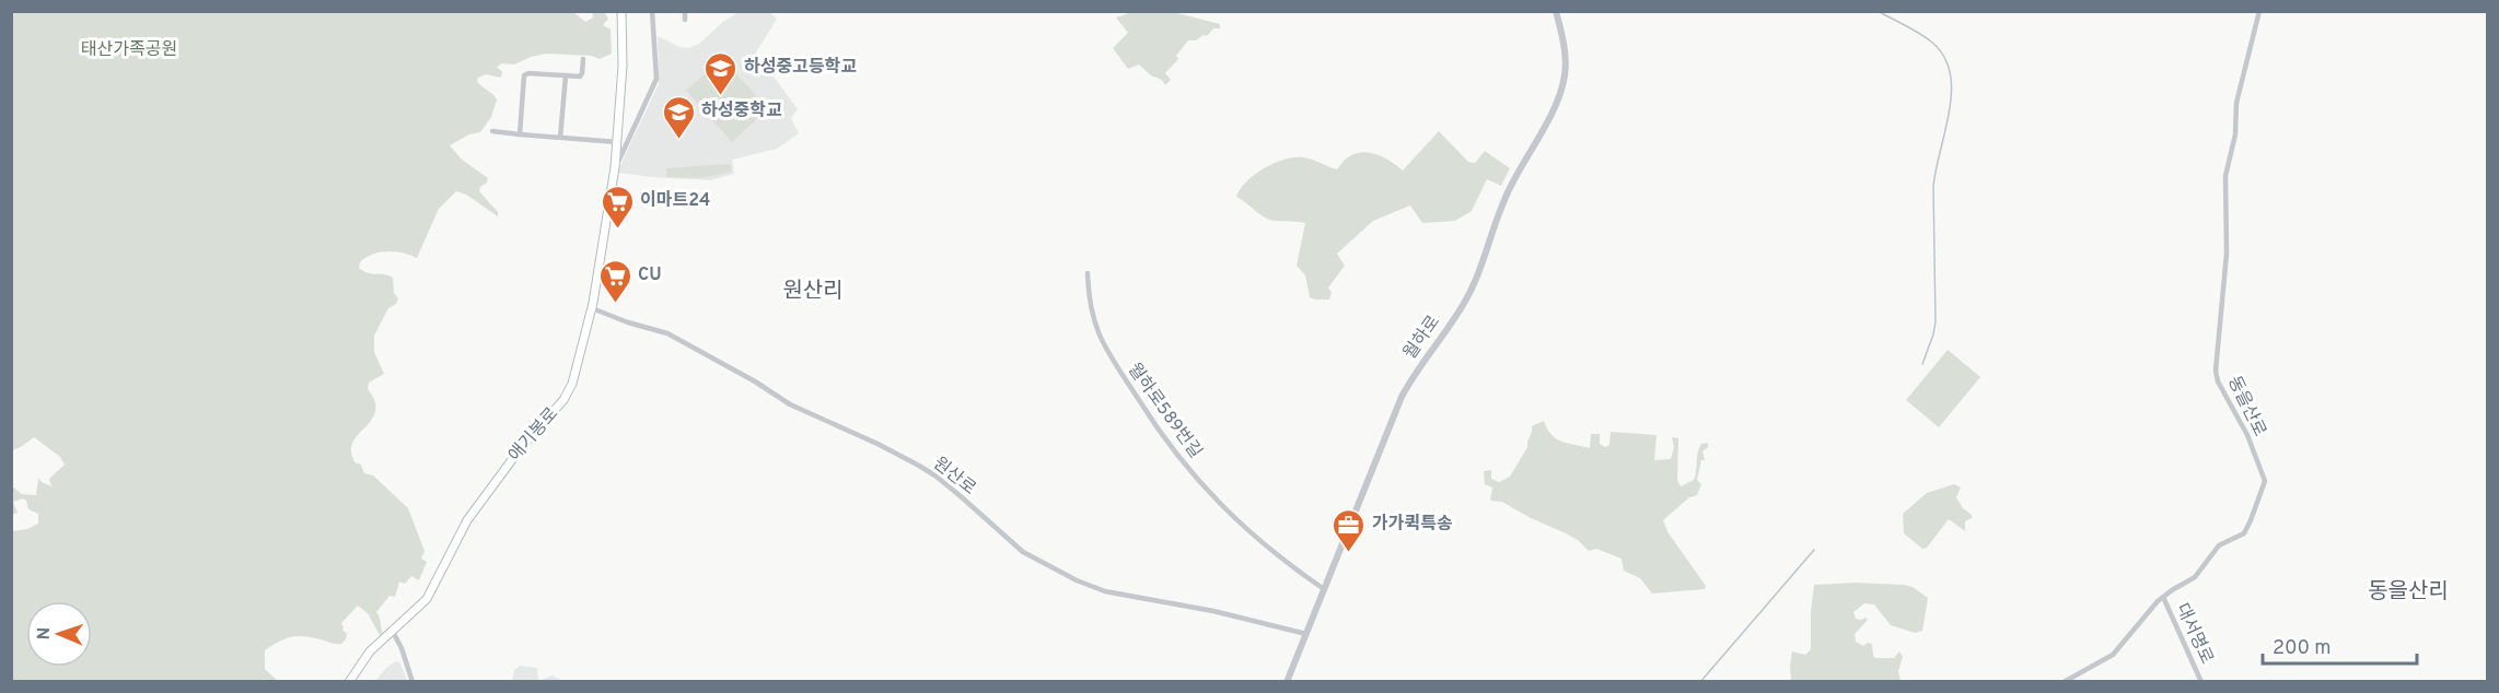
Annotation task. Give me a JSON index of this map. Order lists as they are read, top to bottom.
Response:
{
  "streets": {
    "main road": ["애기봉로"],
    "street": [
      "월하로",
      "동을산로",
      "월하로589번길",
      "원산로",
      "대서명로"
    ]
  },
  "crossings": [
    ["월하로", "월하로589번길"],
    ["월하로", "원산로"],
    ["동을산로", "대서명로"],
    ["애기봉로", "원산로"]
  ],
  "districts": ["원산리", "동을산리"],
  "parks": ["태산가족공원"],
  "places": {
    "school or university": ["하성중고등학교", "하성중학교"],
    "supermarket": ["이마트24", "CU"],
    "office": ["가가퀵특송"]
  },
  "scale_bar": "200 m",
  "north": "left"
}
